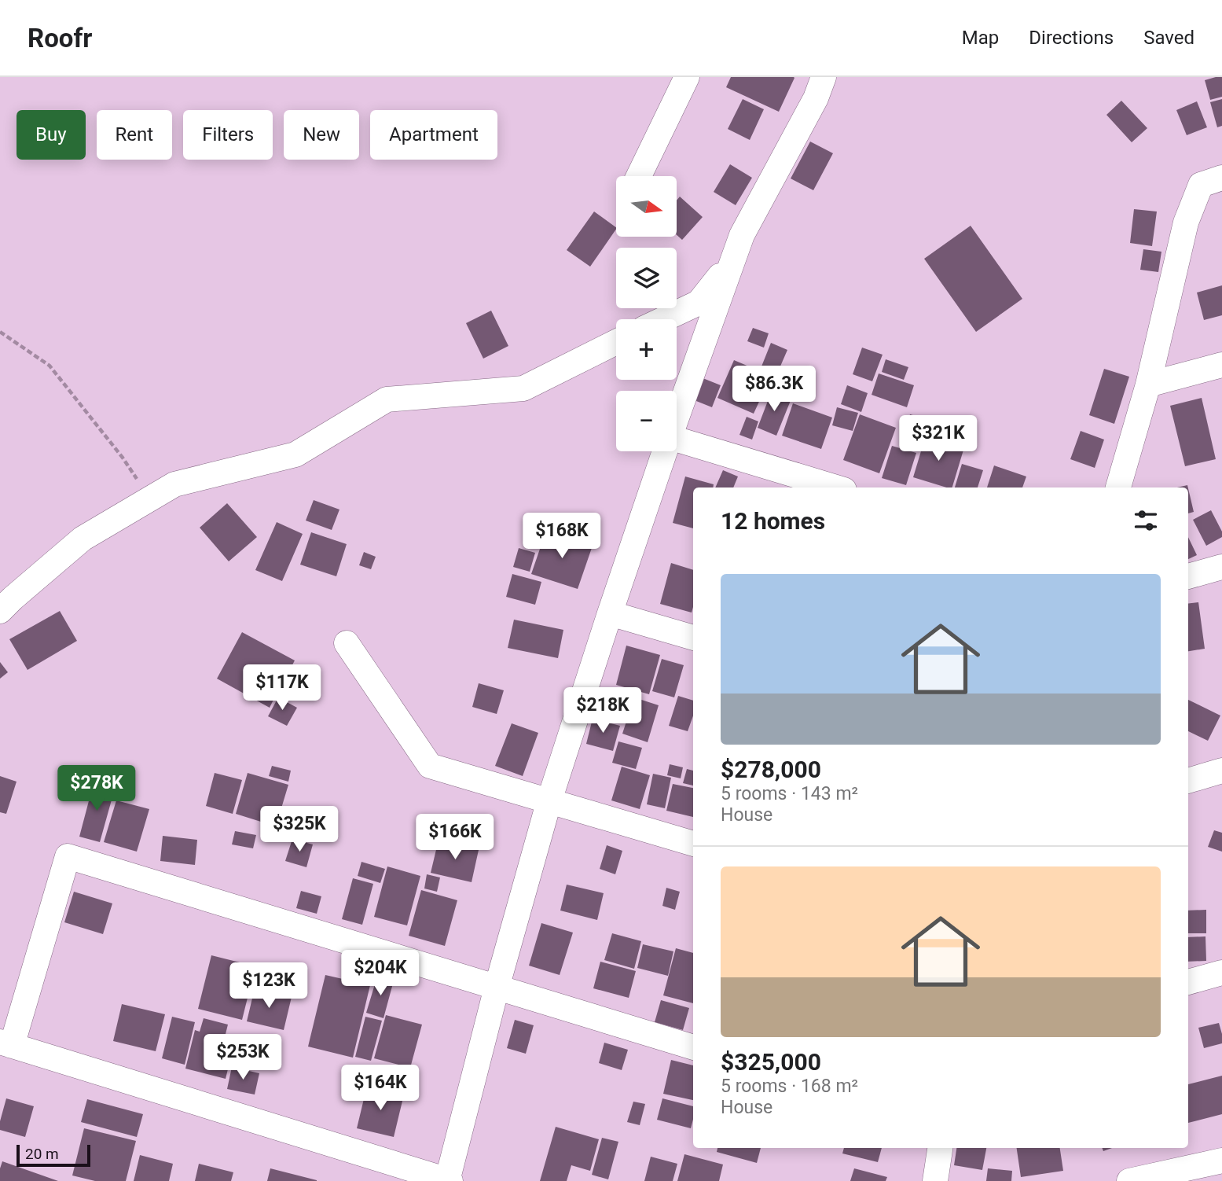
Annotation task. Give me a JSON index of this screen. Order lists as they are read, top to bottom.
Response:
{
  "scale_bar": "20 m",
  "north": "right",
  "page": {
    "header": "Roofr",
    "nav": ["Map", "Directions", "Saved"],
    "chip": [
      "Buy",
      "Rent",
      "Filters",
      "New",
      "Apartment"
    ],
    "map_buttons": ["+", "−"],
    "price": [
      "$86.3K",
      "$321K",
      "$168K",
      "$117K",
      "$218K",
      "$278K",
      "$325K",
      "$166K",
      "$204K",
      "$123K",
      "$253K",
      "$164K"
    ],
    "heading": "12 homes",
    "list": [
      {
        "name": "$278,000",
        "note": "5 rooms · 143 m² · House"
      },
      {
        "name": "$325,000",
        "note": "5 rooms · 168 m² · House"
      }
    ],
    "scale": "20 m"
  }
}
